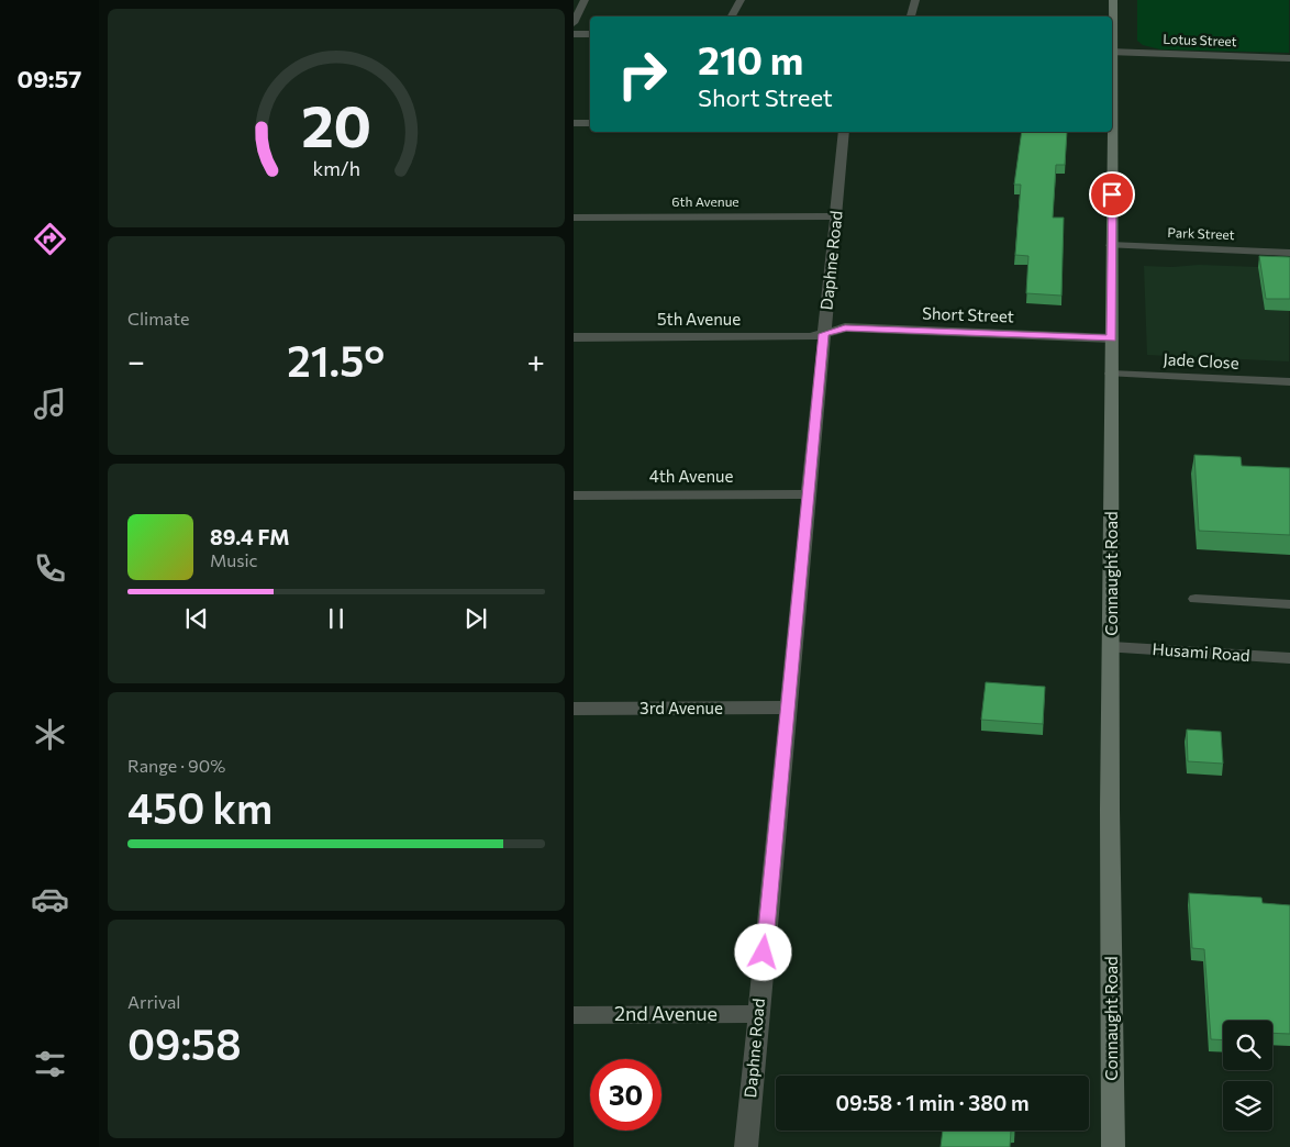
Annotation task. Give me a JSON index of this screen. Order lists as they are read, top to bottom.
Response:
{
  "streets": {
    "street": [
      "Lotus Street",
      "6th Avenue",
      "Park Street",
      "Daphne Road",
      "Short Street",
      "5th Avenue",
      "4th Avenue",
      "Connaught Road",
      "Husami Road",
      "3rd Avenue",
      "2nd Avenue"
    ],
    "lane": ["Jade Close"]
  },
  "crossings": [
    ["6th Avenue", "Daphne Road"],
    ["Park Street", "Connaught Road"],
    ["Daphne Road", "Short Street"],
    ["Daphne Road", "5th Avenue"],
    ["Daphne Road", "4th Avenue"],
    ["Daphne Road", "3rd Avenue"],
    ["Daphne Road", "2nd Avenue"],
    ["Short Street", "5th Avenue"],
    ["Short Street", "Connaught Road"],
    ["Jade Close", "Connaught Road"],
    ["Connaught Road", "Husami Road"]
  ],
  "page": {
    "tabs": "09:57",
    "turn": ["210 m", "Short Street"],
    "tile": [
      "Climate",
      ["Range · 90%", "450 km"],
      ["Arrival", "09:58"]
    ],
    "heat": ["−", "21.5°", "+"],
    "song": ["89.4 FM", "Music"],
    "limit": "30",
    "trip": "09:58 · 1 min · 380 m",
    "gauge": ["20", "km/h"]
  }
}
